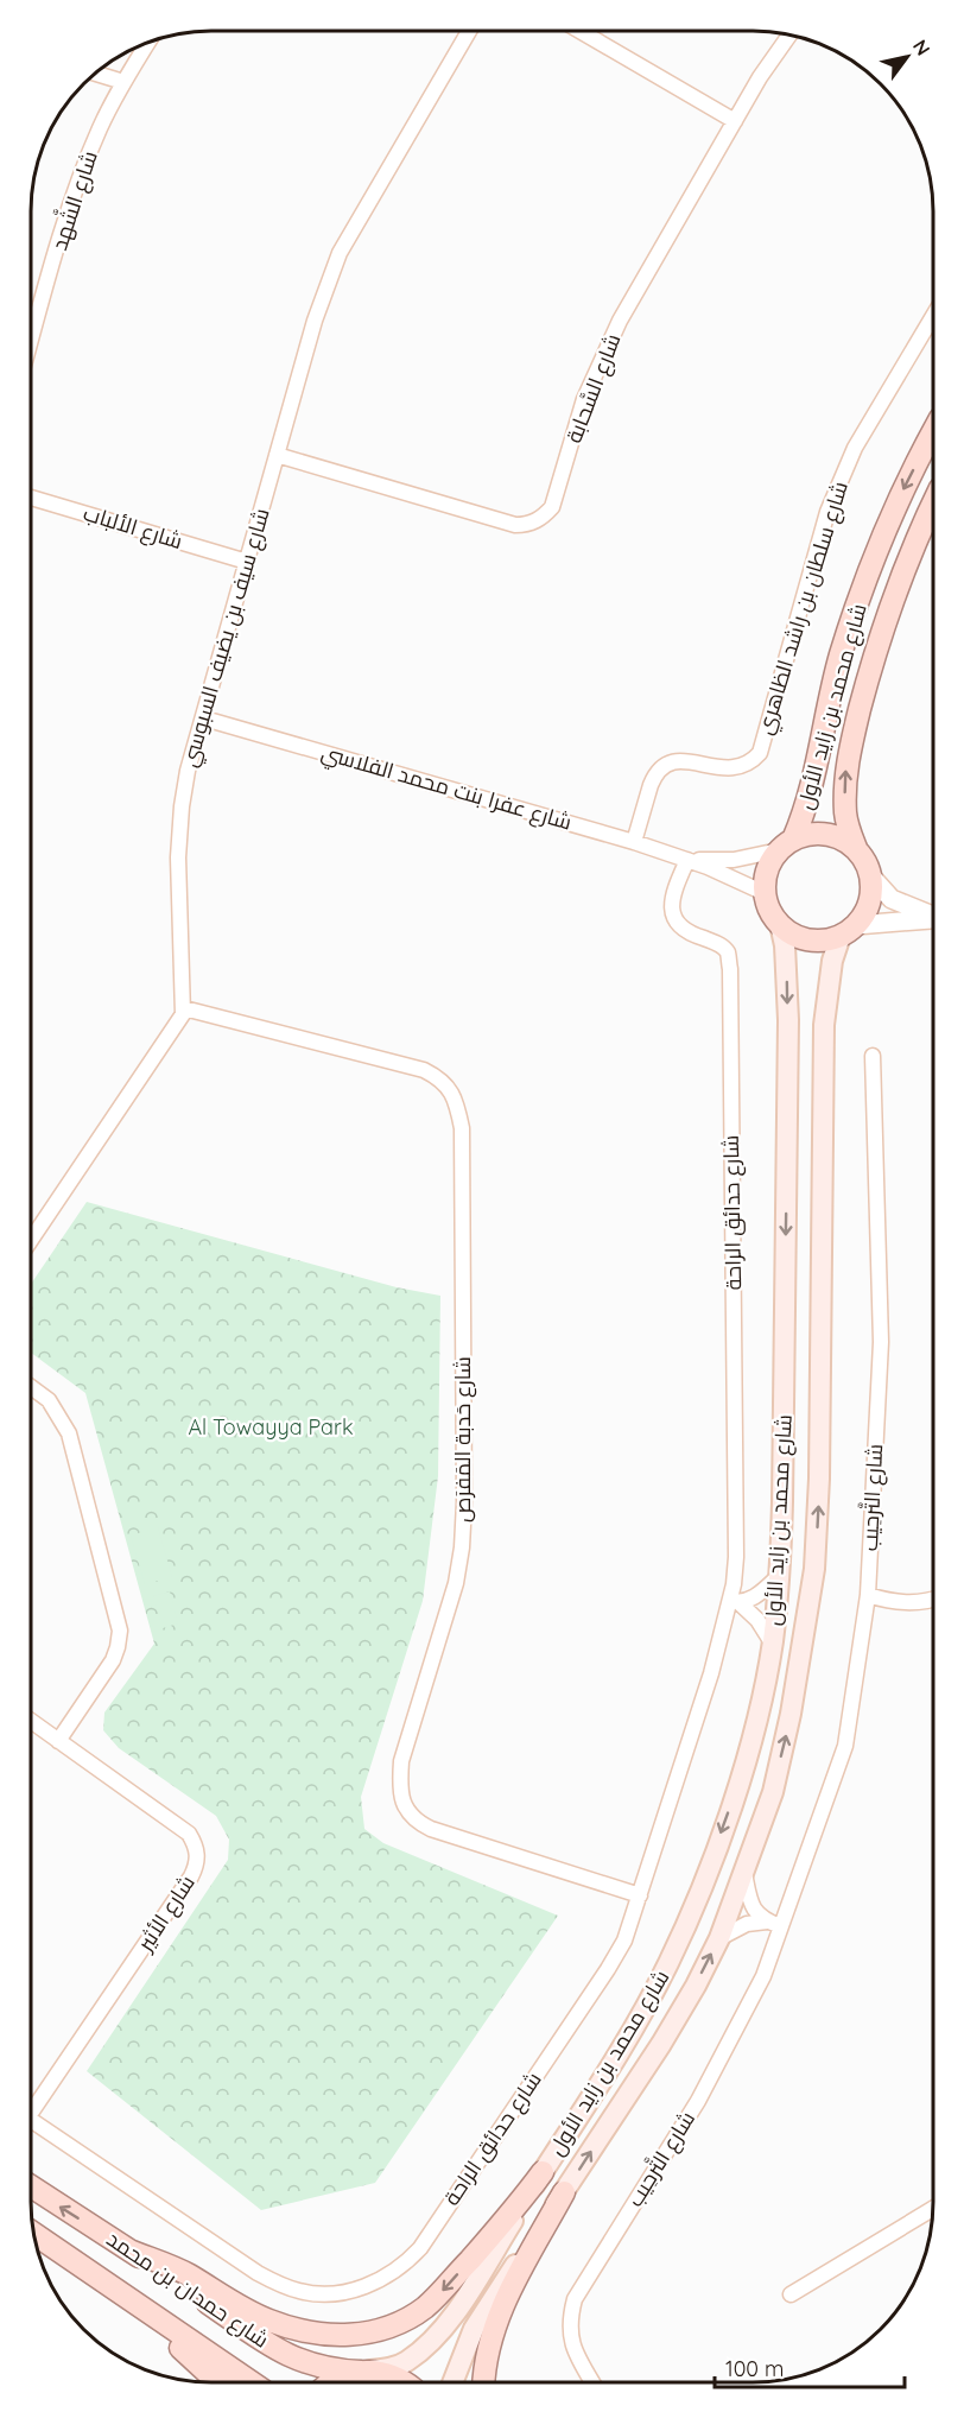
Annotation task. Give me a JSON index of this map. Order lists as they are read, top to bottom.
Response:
{
  "streets": {
    "main road": ["شارع محمد بن زايد الأول", "شارع حمدان بن محمد"],
    "street": [
      "شارع الشَّهد",
      "شارع السَّحابة",
      "شارع الألباب",
      "شارع سلطان بن راشد الظاهري",
      "شارع سيف بن يضيف السبوسي",
      "شارع عفرا بنت محمد الفلاسي",
      "شارع حدائق الراحة",
      "شارع حَدبة المَفرَص",
      "شارع التَّرحِيب",
      "شارع الأثير"
    ]
  },
  "crossings": [
    ["شارع السَّحابة", "شارع سيف بن يضيف السبوسي"],
    ["شارع الألباب", "شارع سيف بن يضيف السبوسي"],
    ["شارع سلطان بن راشد الظاهري", "شارع عفرا بنت محمد الفلاسي"],
    ["شارع سيف بن يضيف السبوسي", "شارع عفرا بنت محمد الفلاسي"],
    ["شارع سيف بن يضيف السبوسي", "شارع حَدبة المَفرَص"],
    ["شارع محمد بن زايد الأول", "شارع عفرا بنت محمد الفلاسي"],
    ["شارع محمد بن زايد الأول", "شارع حمدان بن محمد"],
    ["شارع عفرا بنت محمد الفلاسي", "شارع حدائق الراحة"],
    ["شارع حدائق الراحة", "شارع حَدبة المَفرَص"]
  ],
  "parks": ["Al Towayya Park"],
  "scale_bar": "100 m",
  "north": "top right"
}
